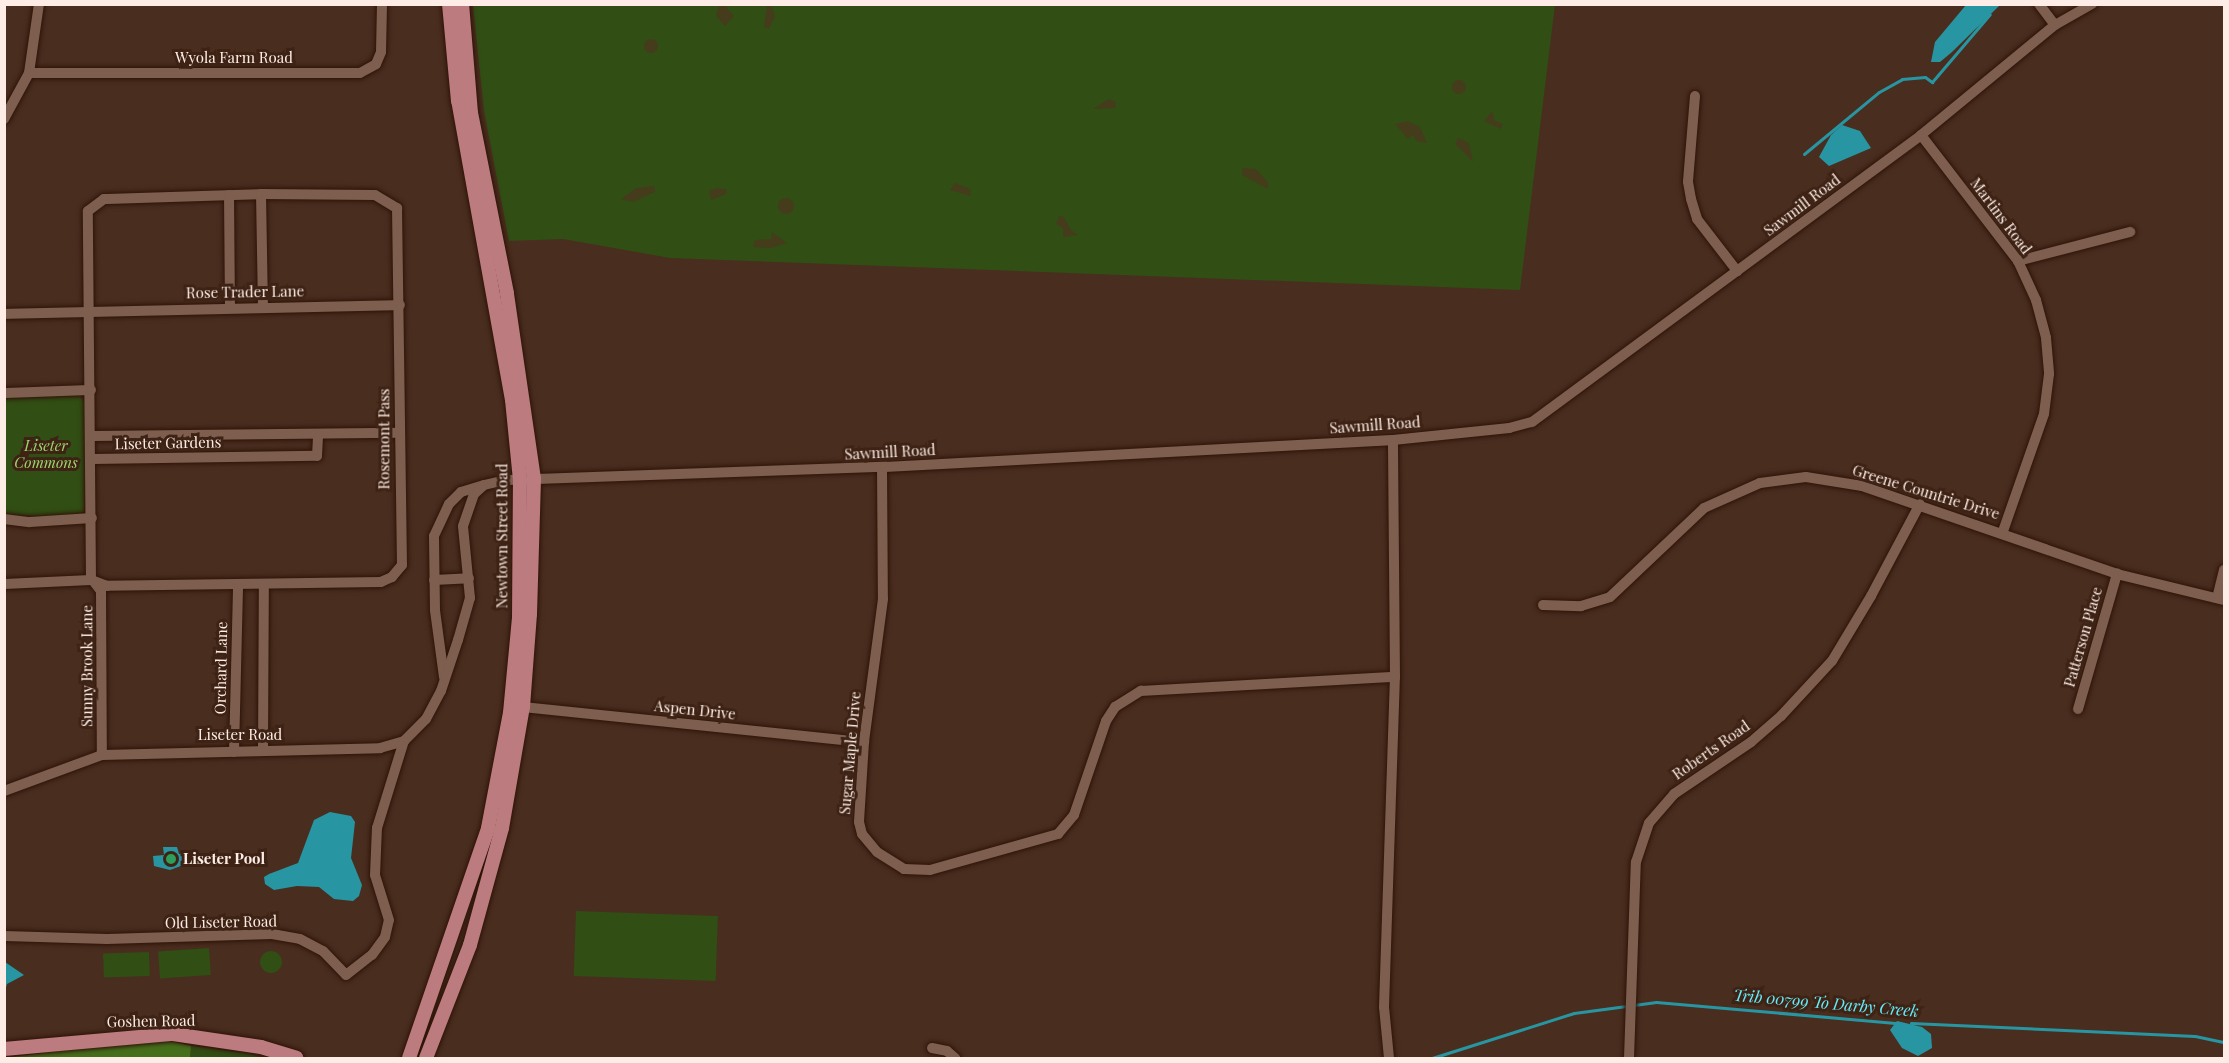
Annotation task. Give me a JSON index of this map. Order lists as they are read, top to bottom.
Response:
{
  "streets": {
    "main road": ["Newtown Street Road", "Goshen Road"],
    "street": [
      "Wyola Farm Road",
      "Sawmill Road",
      "Martins Road",
      "Rose Trader Lane",
      "Rosemont Pass",
      "Liseter Gardens",
      "Greene Countrie Drive",
      "Patterson Place",
      "Sunny Brook Lane",
      "Orchard Lane",
      "Aspen Drive",
      "Liseter Road",
      "Roberts Road",
      "Sugar Maple Drive",
      "Old Liseter Road"
    ]
  },
  "crossings": [
    ["Sawmill Road", "Martins Road"],
    ["Sawmill Road", "Newtown Street Road"],
    ["Sawmill Road", "Sugar Maple Drive"],
    ["Martins Road", "Greene Countrie Drive"],
    ["Rose Trader Lane", "Rosemont Pass"],
    ["Rosemont Pass", "Liseter Gardens"],
    ["Rosemont Pass", "Sunny Brook Lane"],
    ["Rosemont Pass", "Orchard Lane"],
    ["Greene Countrie Drive", "Patterson Place"],
    ["Greene Countrie Drive", "Roberts Road"],
    ["Newtown Street Road", "Aspen Drive"],
    ["Sunny Brook Lane", "Liseter Road"],
    ["Orchard Lane", "Liseter Road"],
    ["Aspen Drive", "Sugar Maple Drive"],
    ["Liseter Road", "Old Liseter Road"]
  ],
  "water": ["Trib 00799 To Darby Creek"],
  "parks": ["Liseter Commons"],
  "places": ["Liseter Pool"]
}
